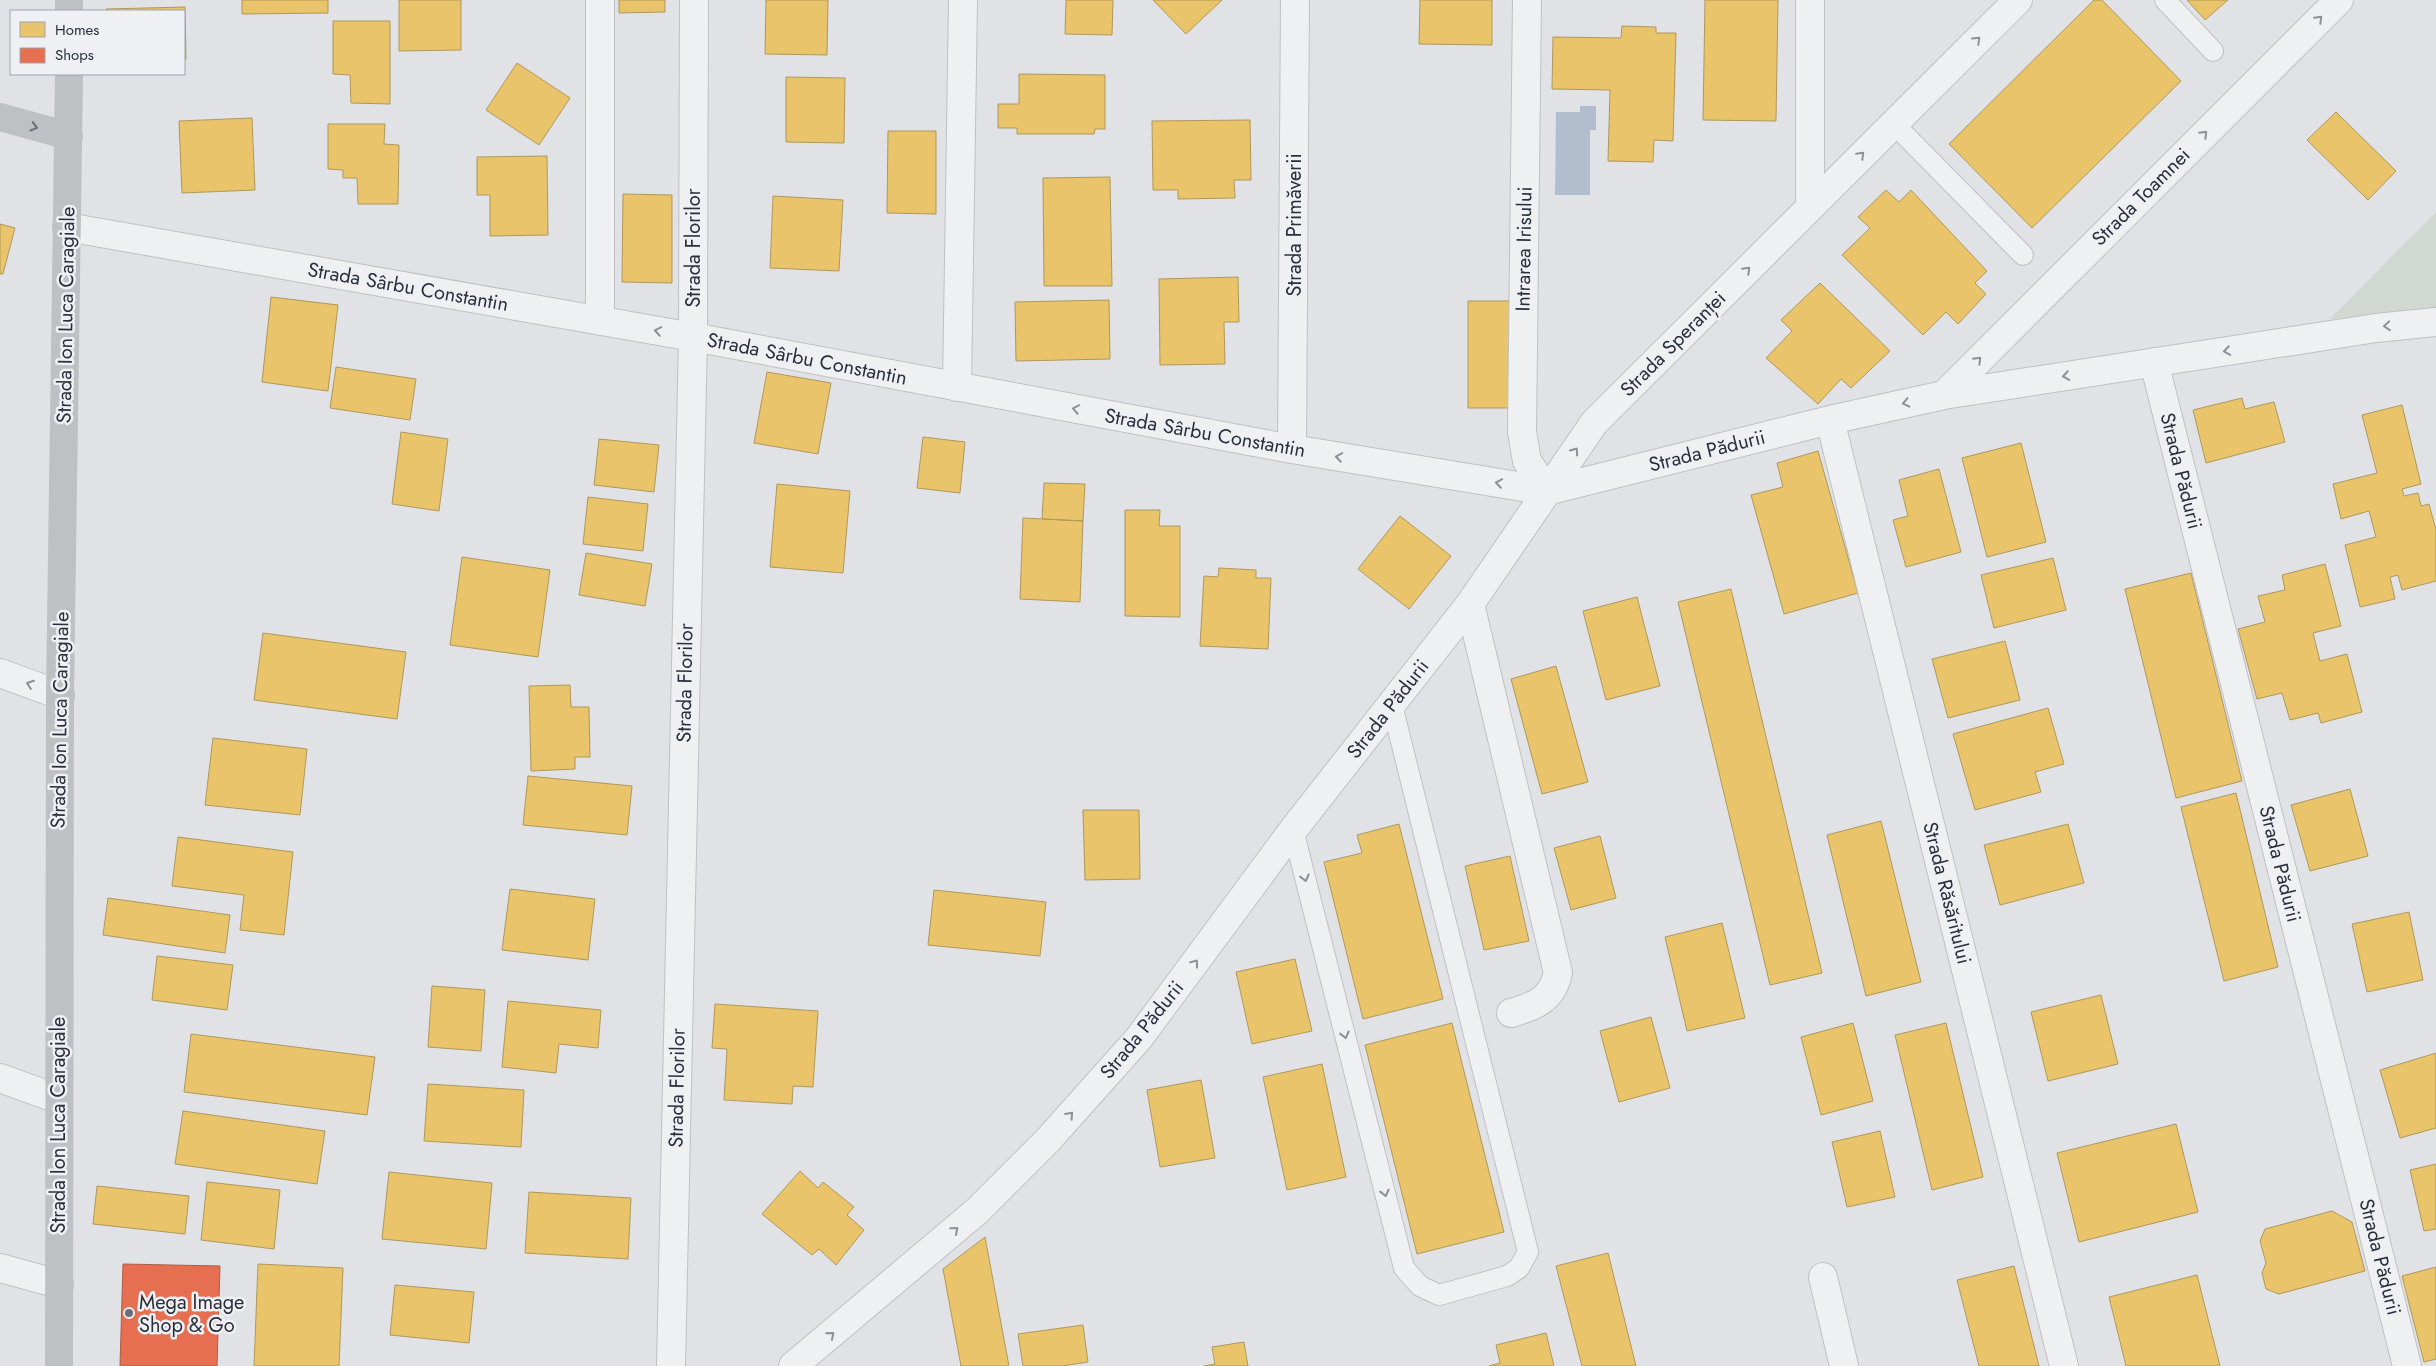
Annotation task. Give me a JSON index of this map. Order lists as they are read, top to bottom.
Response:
{
  "streets": {
    "main road": ["Strada Ion Luca Caragiale"],
    "street": [
      "Strada Toamnei",
      "Strada Primăverii",
      "Strada Florilor",
      "Intrarea Irisului",
      "Strada Sârbu Constantin",
      "Strada Speranței",
      "Strada Pădurii",
      "Strada Răsăritului"
    ]
  },
  "crossings": [
    ["Strada Toamnei", "Strada Pădurii"],
    ["Strada Primăverii", "Strada Sârbu Constantin"],
    ["Strada Florilor", "Strada Sârbu Constantin"],
    ["Intrarea Irisului", "Strada Sârbu Constantin"],
    ["Intrarea Irisului", "Strada Speranței"],
    ["Intrarea Irisului", "Strada Pădurii"],
    ["Strada Sârbu Constantin", "Strada Ion Luca Caragiale"],
    ["Strada Sârbu Constantin", "Strada Speranței"],
    ["Strada Sârbu Constantin", "Strada Pădurii"],
    ["Strada Speranței", "Strada Pădurii"],
    ["Strada Pădurii", "Strada Răsăritului"]
  ],
  "one_way": ["Strada Toamnei", "Strada Sârbu Constantin", "Strada Speranței"],
  "places": ["Mega Image Shop & Go"],
  "legend": ["Homes", "Shops"]
}
